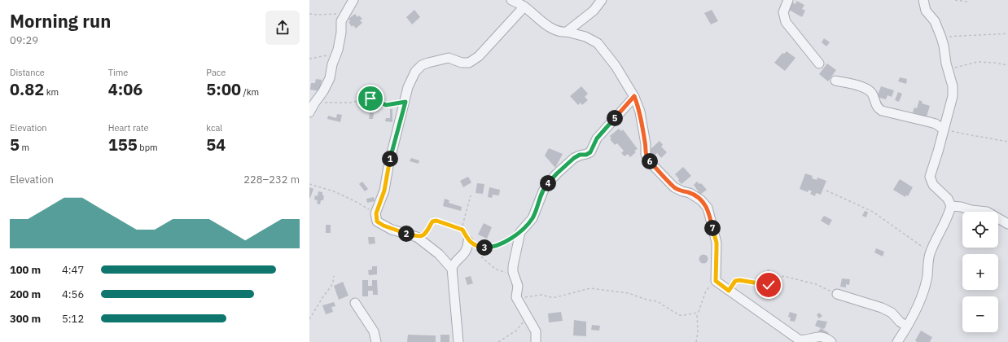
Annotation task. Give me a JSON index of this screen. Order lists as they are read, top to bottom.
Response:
{
  "page": {
    "heading": ["Morning run", "09:29"],
    "stats": [
      ["Distance", "0.82 km"],
      ["Time", "4:06"],
      ["Pace", "5:00 /km"],
      ["Elevation", "5 m"],
      ["Heart rate", "155 bpm"],
      ["kcal", "54"]
    ],
    "pins": [
      "5",
      "1",
      "6",
      "4",
      "7",
      "2",
      "3"
    ],
    "chart": ["Elevation", "228–232 m"],
    "map_buttons": ["+", "−"],
    "list": [
      {
        "name": "100 m",
        "note": "4:47"
      },
      {
        "name": "200 m",
        "note": "4:56"
      },
      {
        "name": "300 m",
        "note": "5:12"
      }
    ]
  }
}
